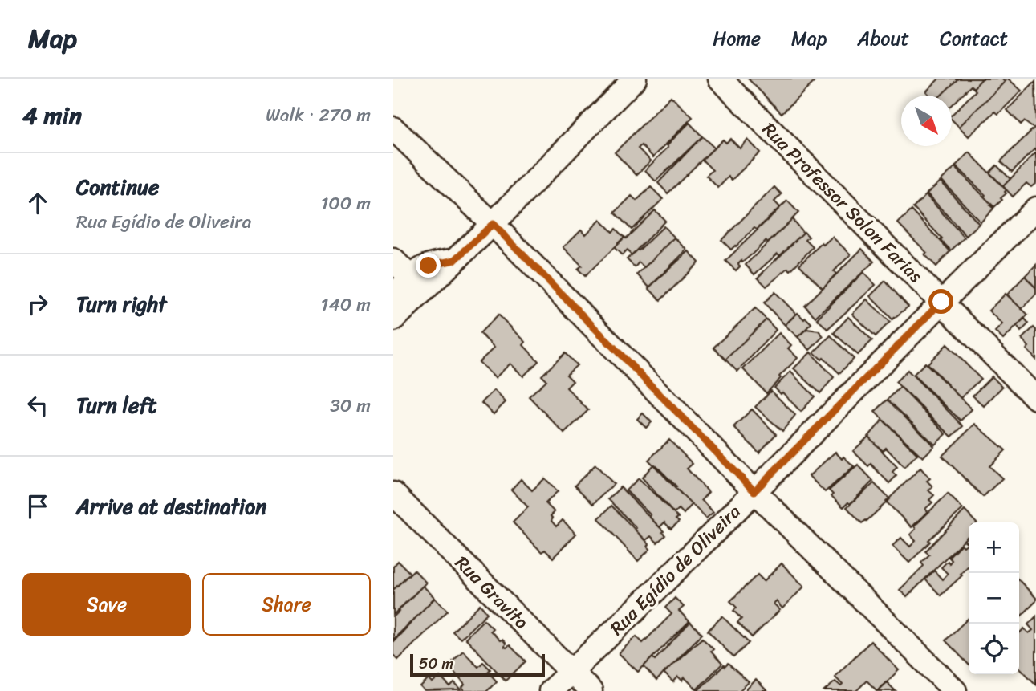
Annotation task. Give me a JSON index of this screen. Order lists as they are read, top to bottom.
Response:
{
  "streets": {
    "street": ["Rua Professor Solon Farias", "Rua Egídio de Oliveira", "Rua Gravito"]
  },
  "crossings": [
    ["Rua Professor Solon Farias", "Rua Egídio de Oliveira"],
    ["Rua Egídio de Oliveira", "Rua Gravito"]
  ],
  "scale_bar": "50 m",
  "north": "bottom right",
  "page": {
    "header": "Map",
    "nav": [
      "Home",
      "Map",
      "About",
      "Contact"
    ],
    "heading": ["4 min", "Walk · 270 m"],
    "list": [
      ["Continue", "Rua Egídio de Oliveira", "100 m"],
      ["Turn right", "140 m"],
      ["Turn left", "30 m"],
      "Arrive at destination"
    ],
    "map_buttons": ["+", "−"],
    "buttons": ["Save", "Share"],
    "scale": "50 m"
  }
}
